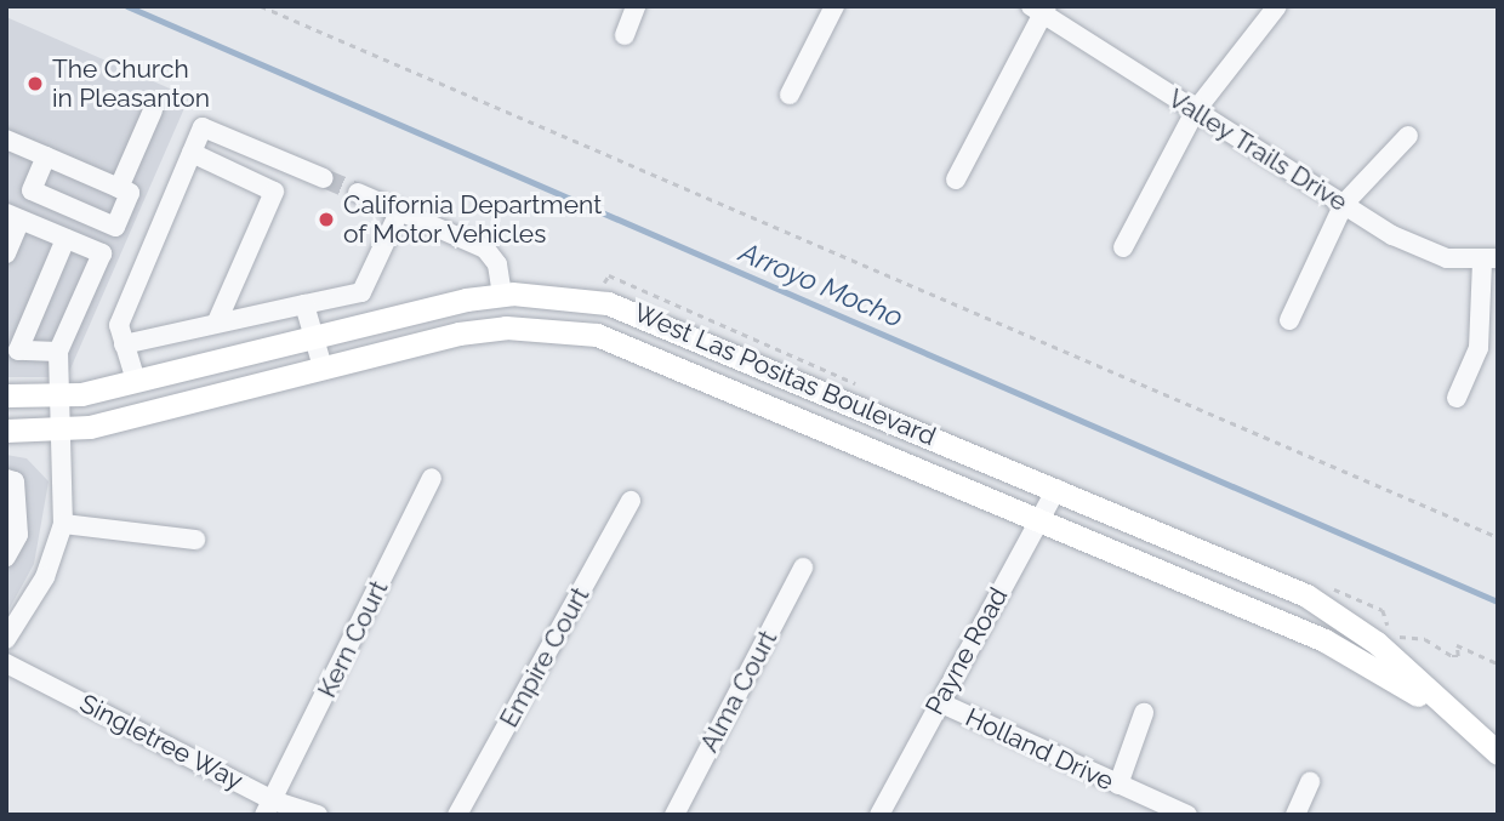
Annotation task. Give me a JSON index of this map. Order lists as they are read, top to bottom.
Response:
{
  "streets": {
    "main road": ["West Las Positas Boulevard"],
    "street": [
      "Valley Trails Drive",
      "Kern Court",
      "Payne Road",
      "Empire Court",
      "Alma Court",
      "Singletree Way",
      "Holland Drive"
    ]
  },
  "crossings": [
    ["West Las Positas Boulevard", "Payne Road"],
    ["Kern Court", "Singletree Way"],
    ["Payne Road", "Holland Drive"]
  ],
  "water": ["Arroyo Mocho"],
  "places": ["The Church in Pleasanton", "California Department of Motor Vehicles"]
}
